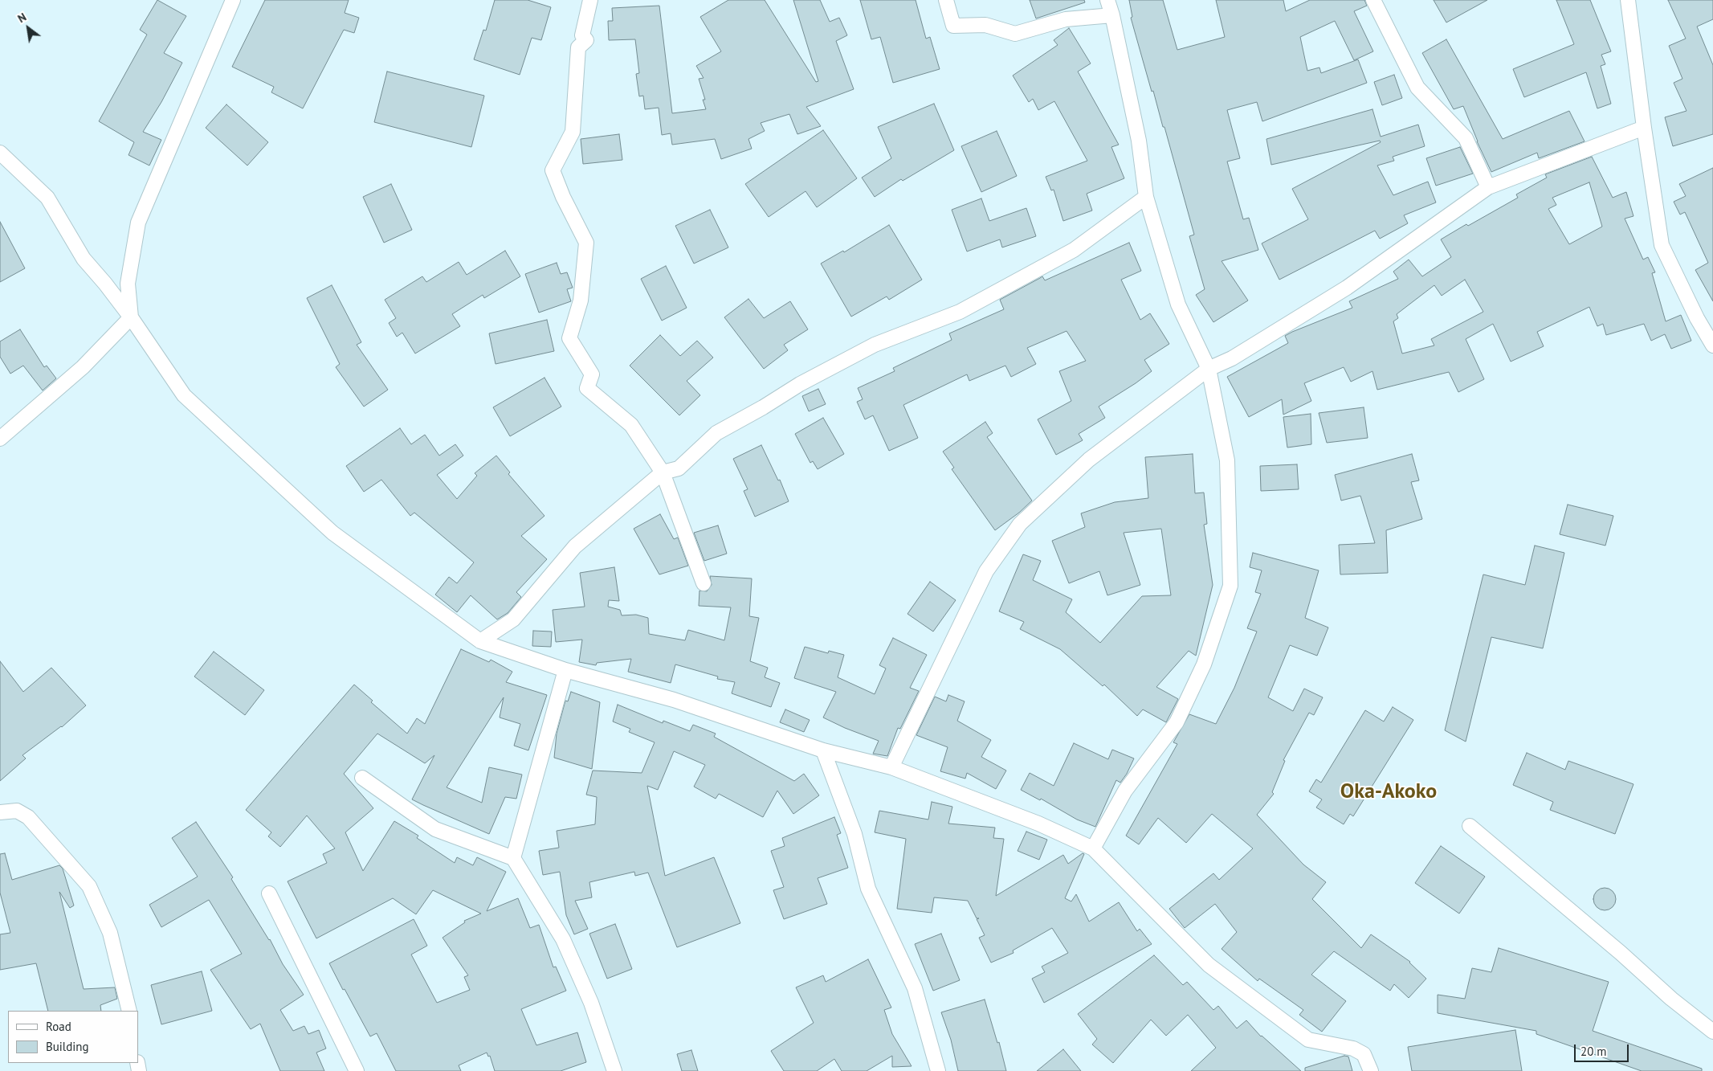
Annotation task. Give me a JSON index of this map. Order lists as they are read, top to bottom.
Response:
{
  "districts": ["Oka-Akoko"],
  "legend": ["Road", "Building"],
  "scale_bar": "20 m",
  "north": "top left"
}
